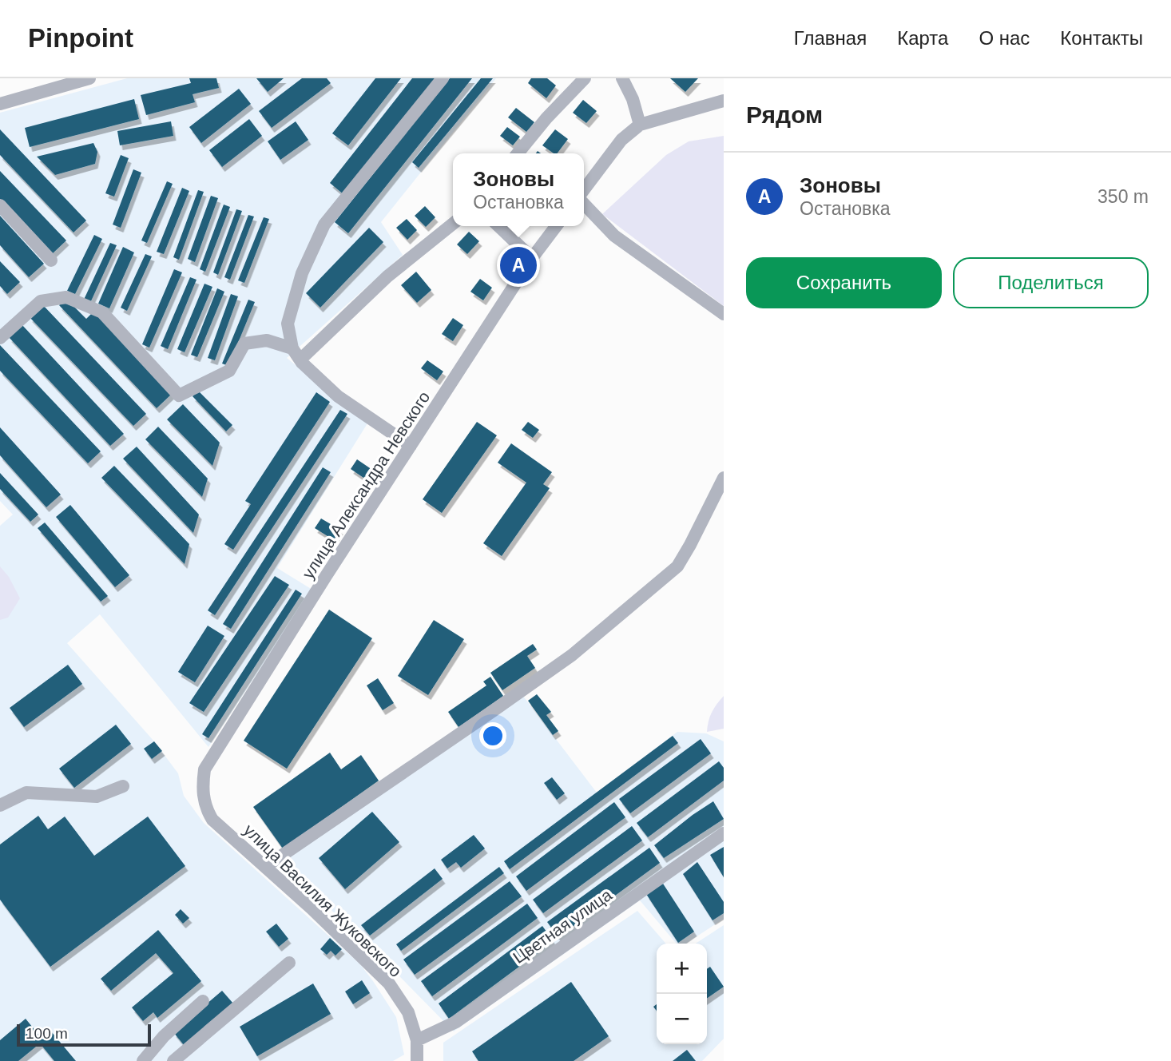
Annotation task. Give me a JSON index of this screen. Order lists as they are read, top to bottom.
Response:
{
  "streets": {
    "street": ["улица Александра Невского", "улица Василия Жуковского", "Цветная улица"]
  },
  "crossings": [
    ["улица Александра Невского", "улица Василия Жуковского"],
    ["улица Василия Жуковского", "Цветная улица"]
  ],
  "scale_bar": "100 m",
  "page": {
    "header": "Pinpoint",
    "nav": [
      "Главная",
      "Карта",
      "О нас",
      "Контакты"
    ],
    "heading": "Рядом",
    "list": [
      {
        "mark": "A",
        "name": "Зоновы",
        "note": "Остановка",
        "value": "350 m"
      }
    ],
    "popup": ["Зоновы", "Остановка"],
    "buttons": ["Сохранить", "Поделиться"],
    "pins": "A",
    "map_buttons": ["+", "−"],
    "scale": "100 m"
  }
}
